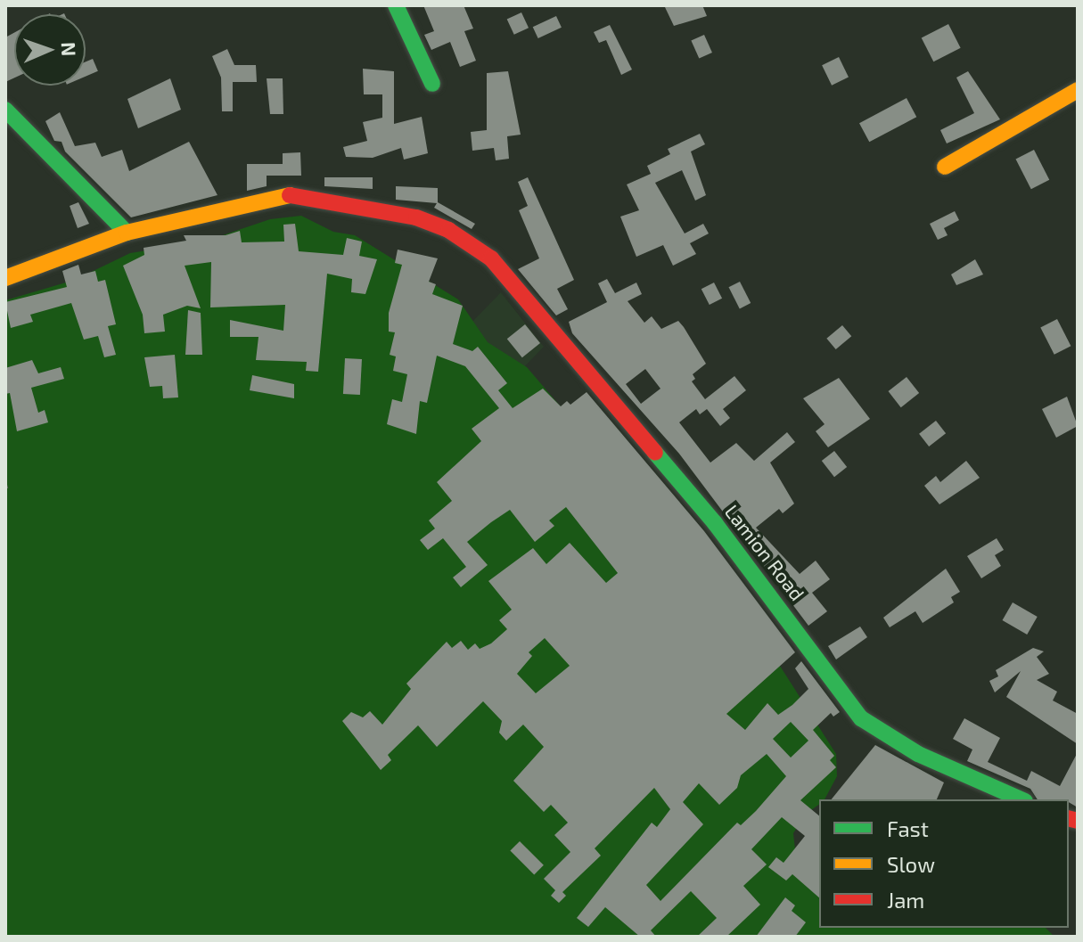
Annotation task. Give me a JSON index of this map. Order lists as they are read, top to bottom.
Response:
{
  "streets": {
    "street": ["Lamion Road"]
  },
  "legend": ["Fast", "Slow", "Jam"],
  "north": "right"
}
